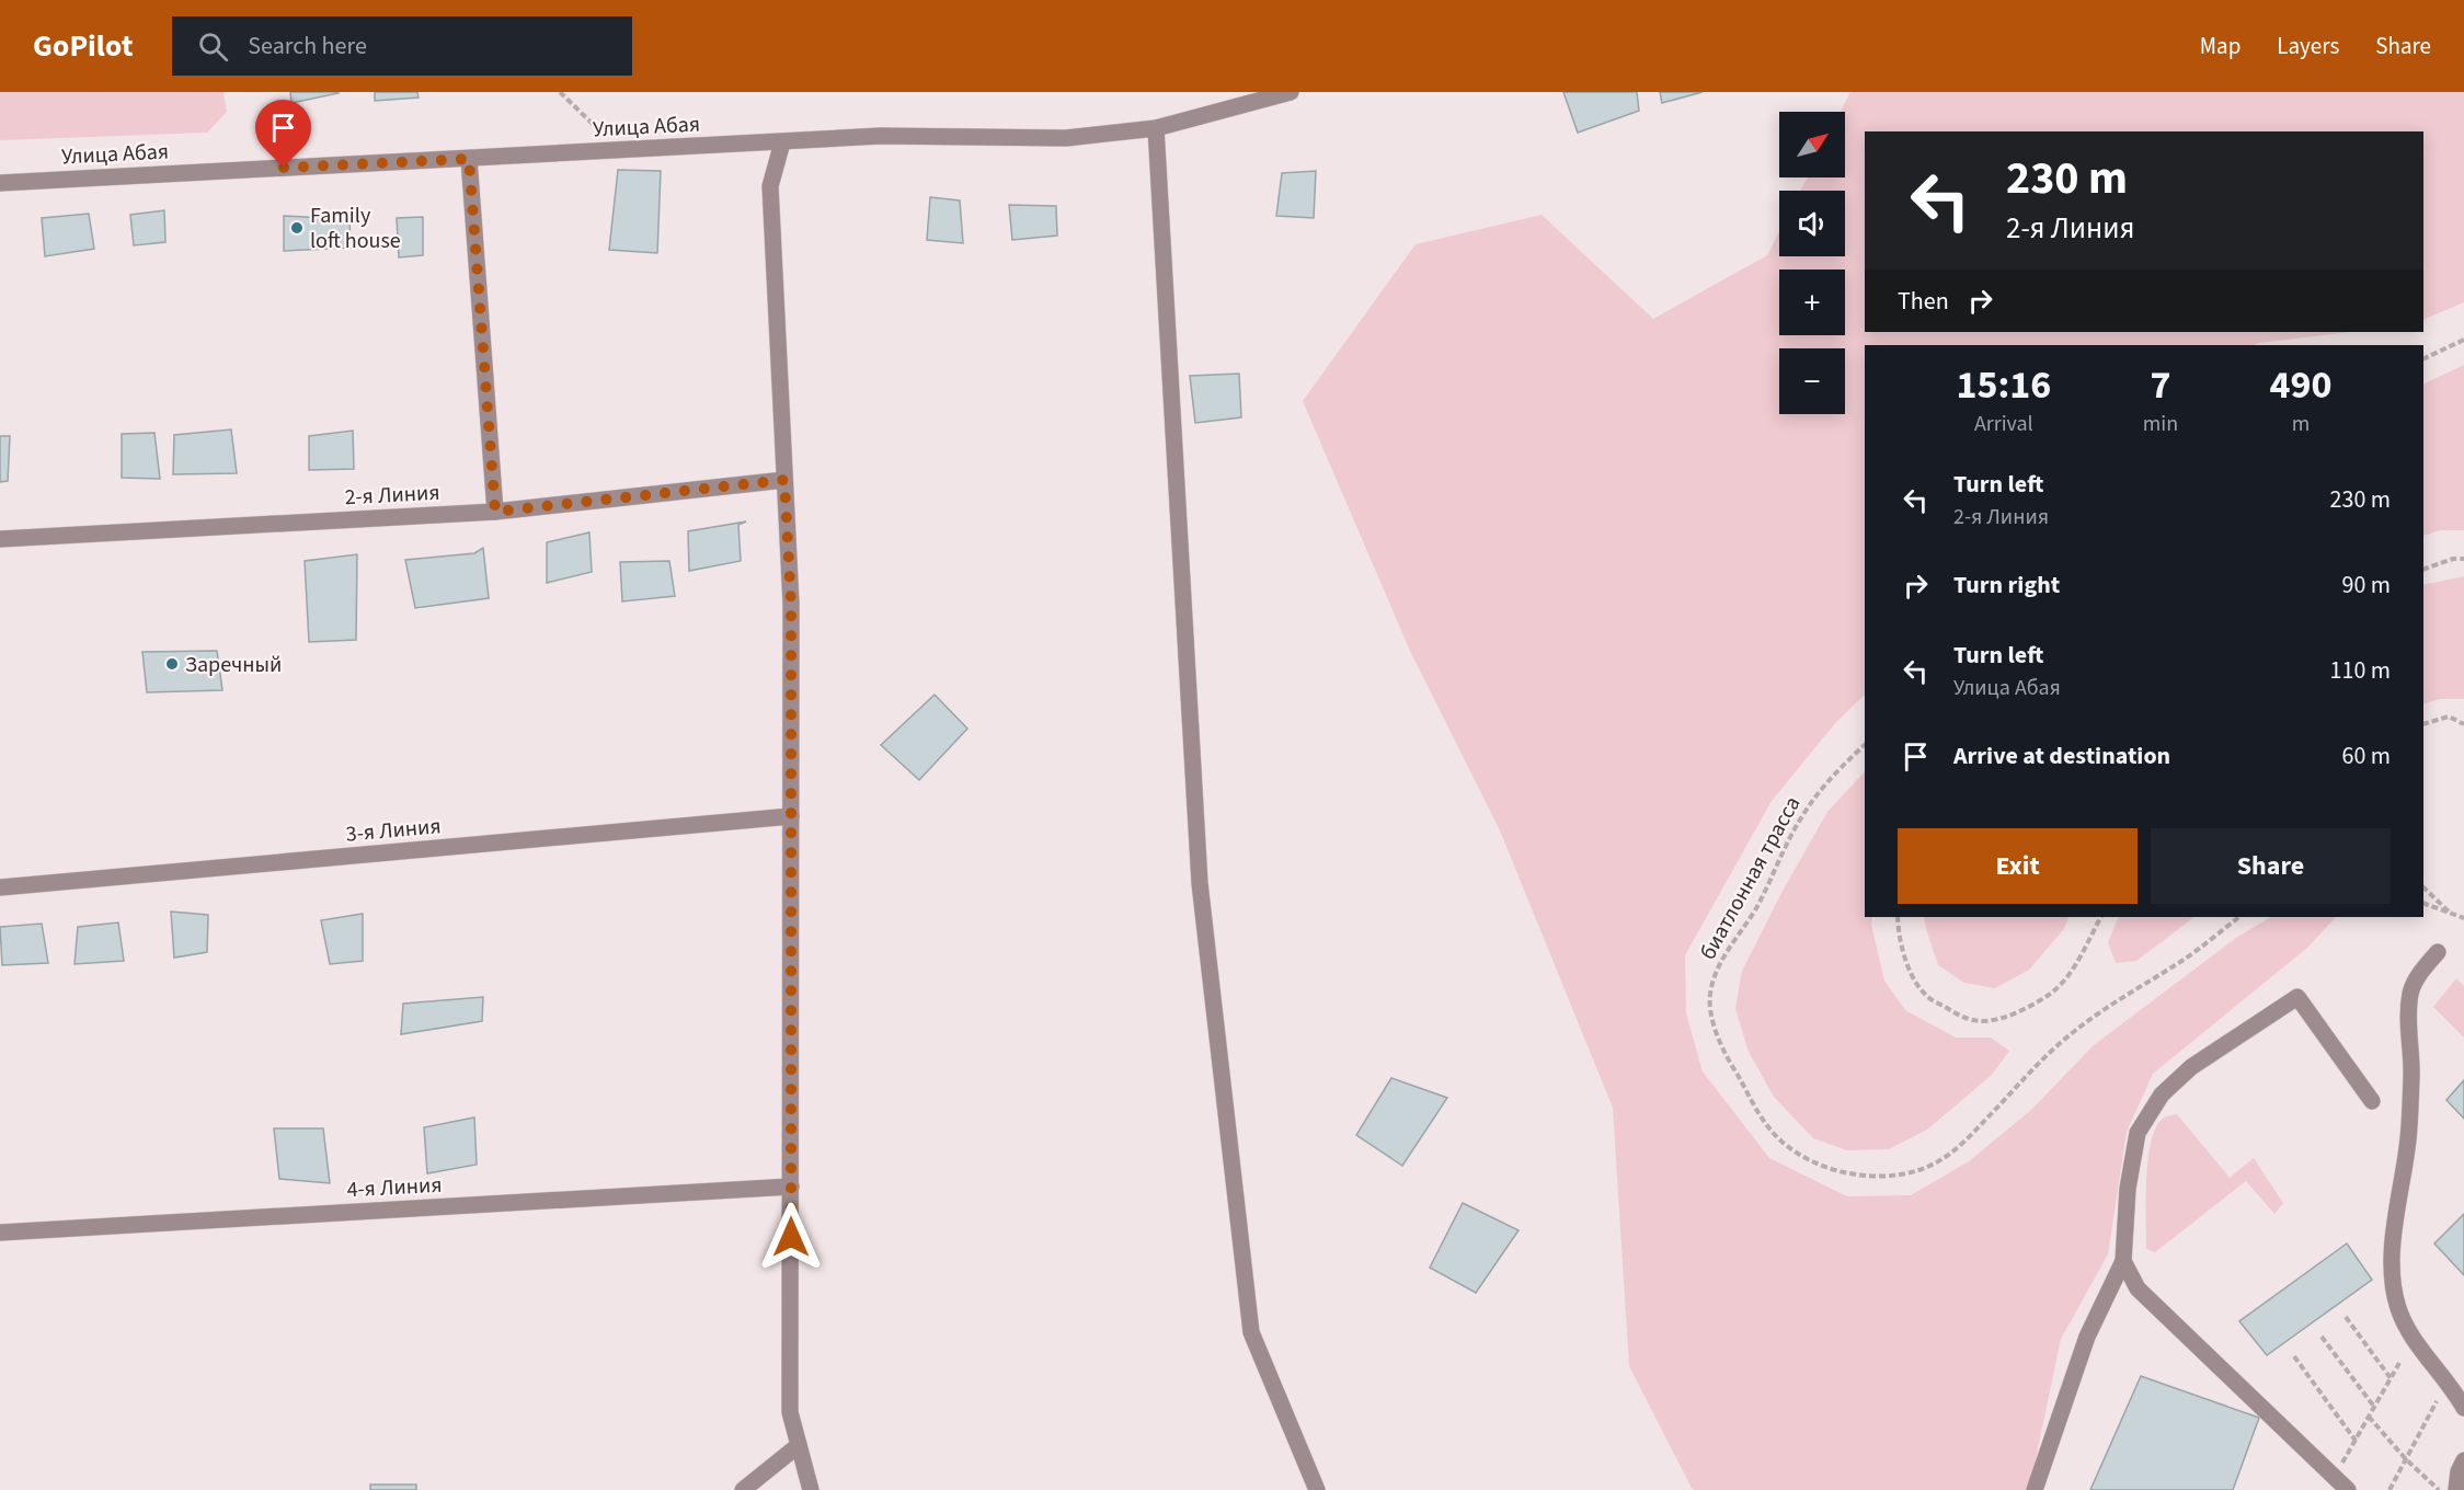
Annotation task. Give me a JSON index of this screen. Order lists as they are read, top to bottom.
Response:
{
  "streets": {
    "street": [
      "Улица Абая",
      "2-я Линия",
      "3-я Линия",
      "4-я Линия"
    ],
    "path": ["биатлонная трасса"]
  },
  "places": ["Family loft house", "Заречный"],
  "north": "top right",
  "page": {
    "header": "GoPilot",
    "search": "Search here",
    "nav": ["Map", "Layers", "Share"],
    "map_buttons": ["+", "−"],
    "turn": ["230 m", "2-я Линия"],
    "then": "Then",
    "eta": [
      "15:16",
      "Arrival",
      "7",
      "min",
      "490",
      "m"
    ],
    "list": [
      {
        "name": "Turn left",
        "note": "2-я Линия",
        "value": "230 m"
      },
      {
        "name": "Turn right",
        "value": "90 m"
      },
      {
        "name": "Turn left",
        "note": "Улица Абая",
        "value": "110 m"
      },
      {
        "name": "Arrive at destination",
        "value": "60 m"
      }
    ],
    "buttons": ["Exit", "Share"]
  }
}
